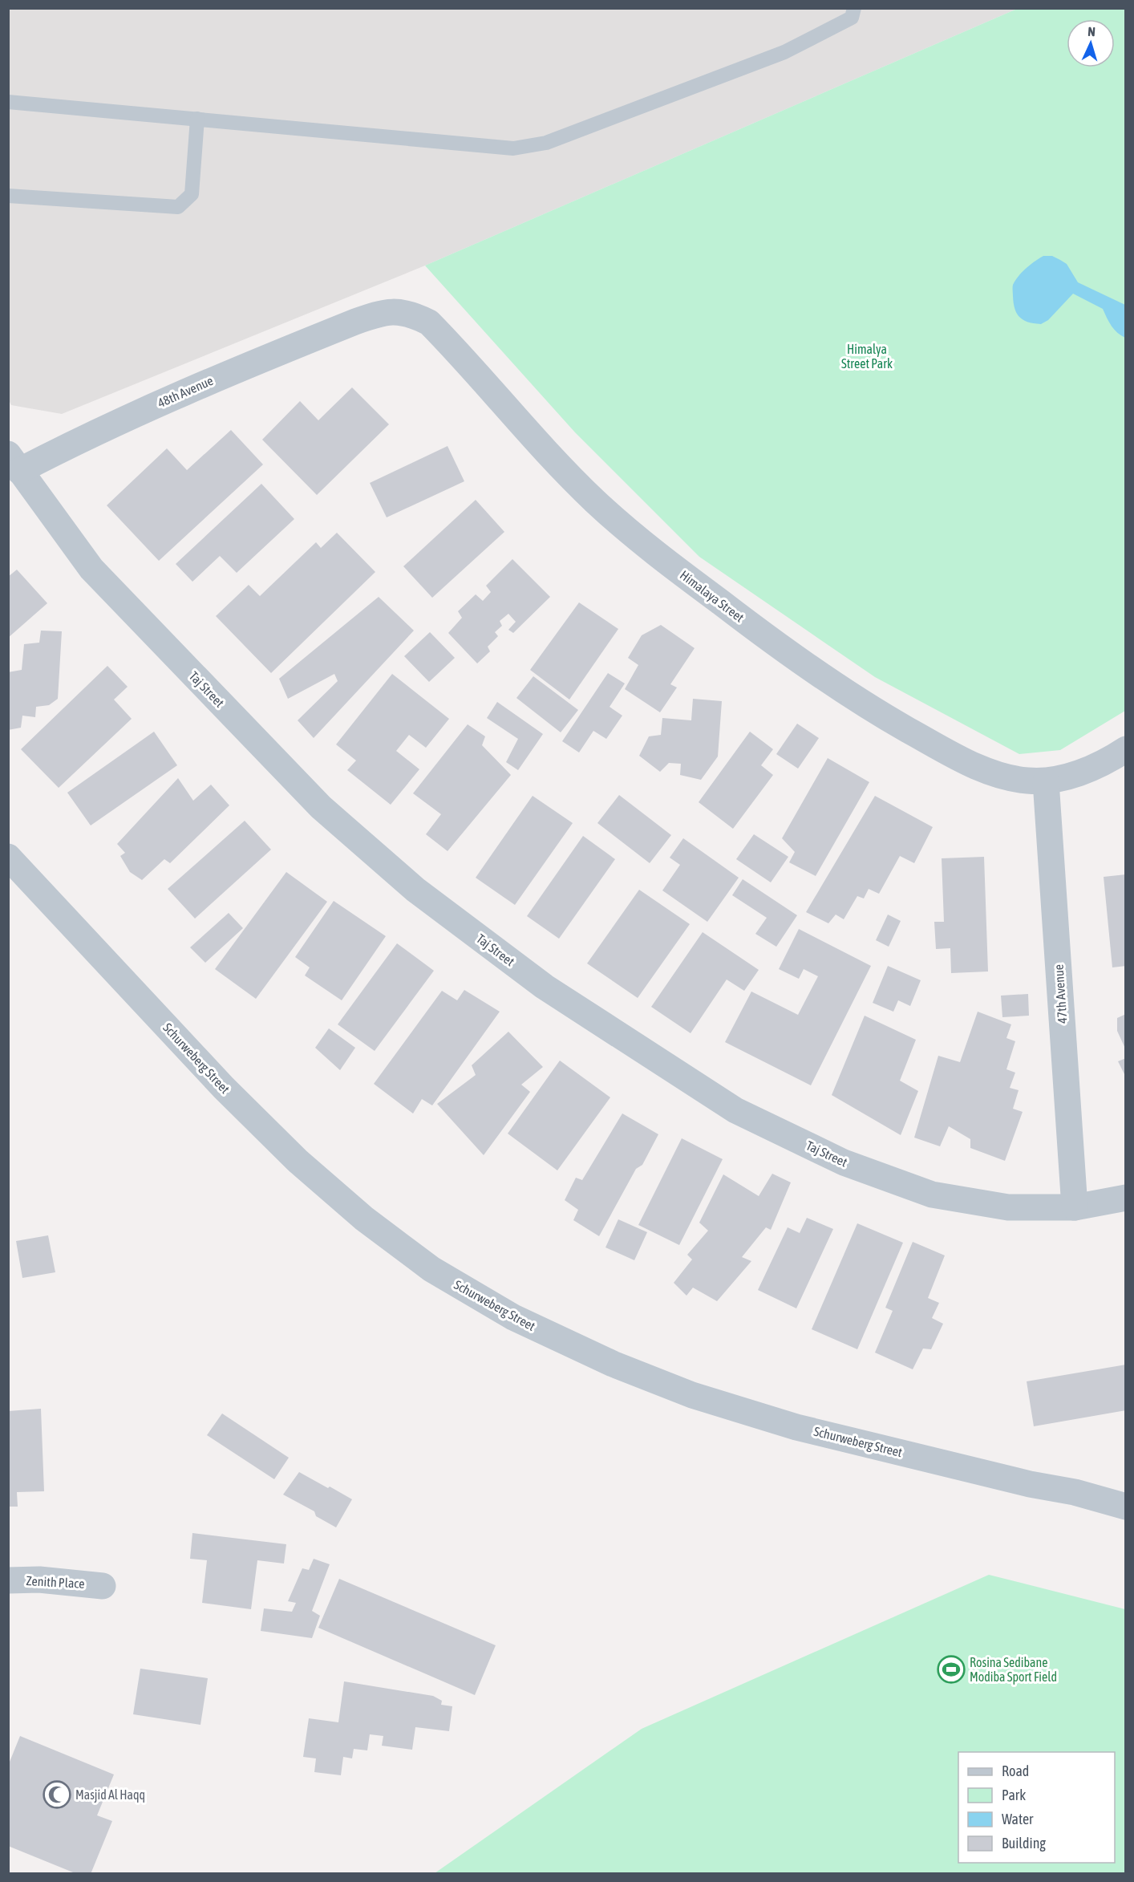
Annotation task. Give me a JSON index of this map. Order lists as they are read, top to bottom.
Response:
{
  "streets": {
    "street": [
      "48th Avenue",
      "Himalaya Street",
      "Taj Street",
      "47th Avenue",
      "Schurweberg Street",
      "Zenith Place"
    ]
  },
  "crossings": [
    ["48th Avenue", "Himalaya Street"],
    ["48th Avenue", "Taj Street"],
    ["Himalaya Street", "47th Avenue"],
    ["Taj Street", "47th Avenue"]
  ],
  "parks": ["Himalya Street Park"],
  "places": {
    "sports": ["Rosina Sedibane Modiba Sport Field"],
    "mosque": ["Masjid Al Haqq"]
  },
  "legend": [
    "Road",
    "Park",
    "Water",
    "Building"
  ],
  "north": "top"
}
